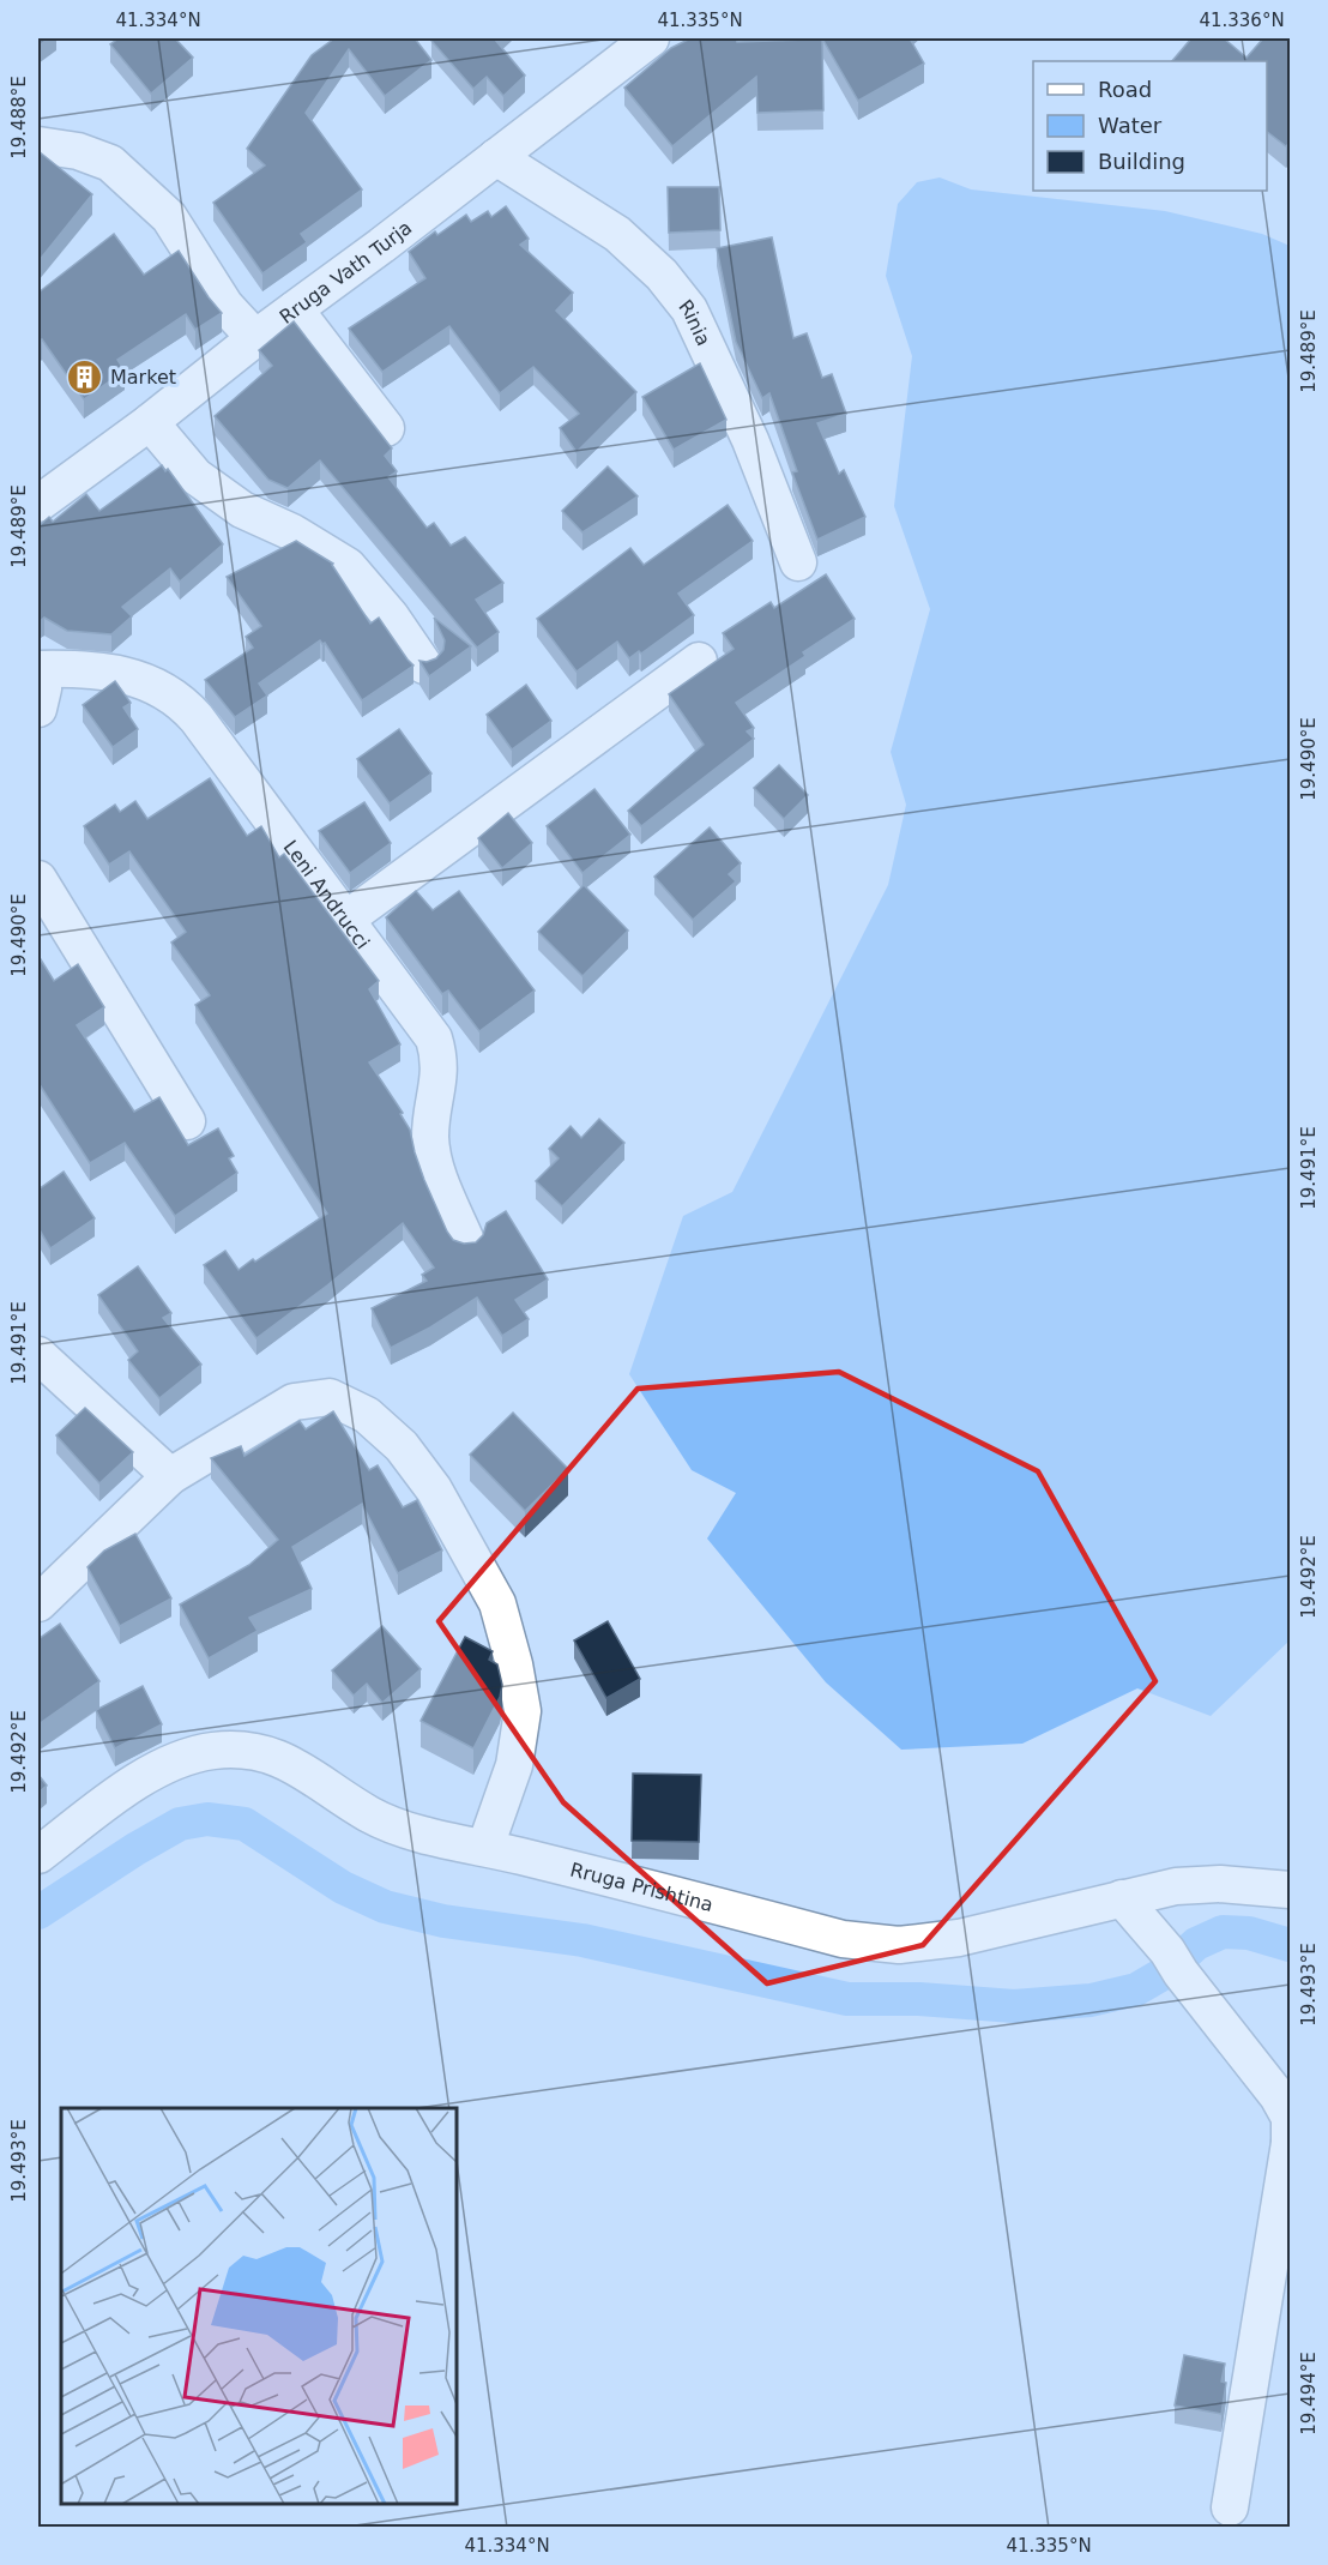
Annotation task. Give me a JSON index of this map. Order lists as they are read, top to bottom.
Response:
{
  "streets": {
    "street": [
      "Rruga Vath Turja",
      "Rinia",
      "Leni Andrucci",
      "Rruga Prishtina"
    ]
  },
  "crossings": [
    ["Rruga Vath Turja", "Rinia"]
  ],
  "places": {
    "building": ["Market"]
  },
  "legend": ["Road", "Water", "Building"],
  "coordinates": [
    "41.334°N",
    "41.335°N",
    "41.336°N",
    "19.488°E",
    "19.489°E",
    "19.490°E",
    "19.491°E",
    "19.492°E",
    "19.493°E",
    "19.494°E"
  ]
}
